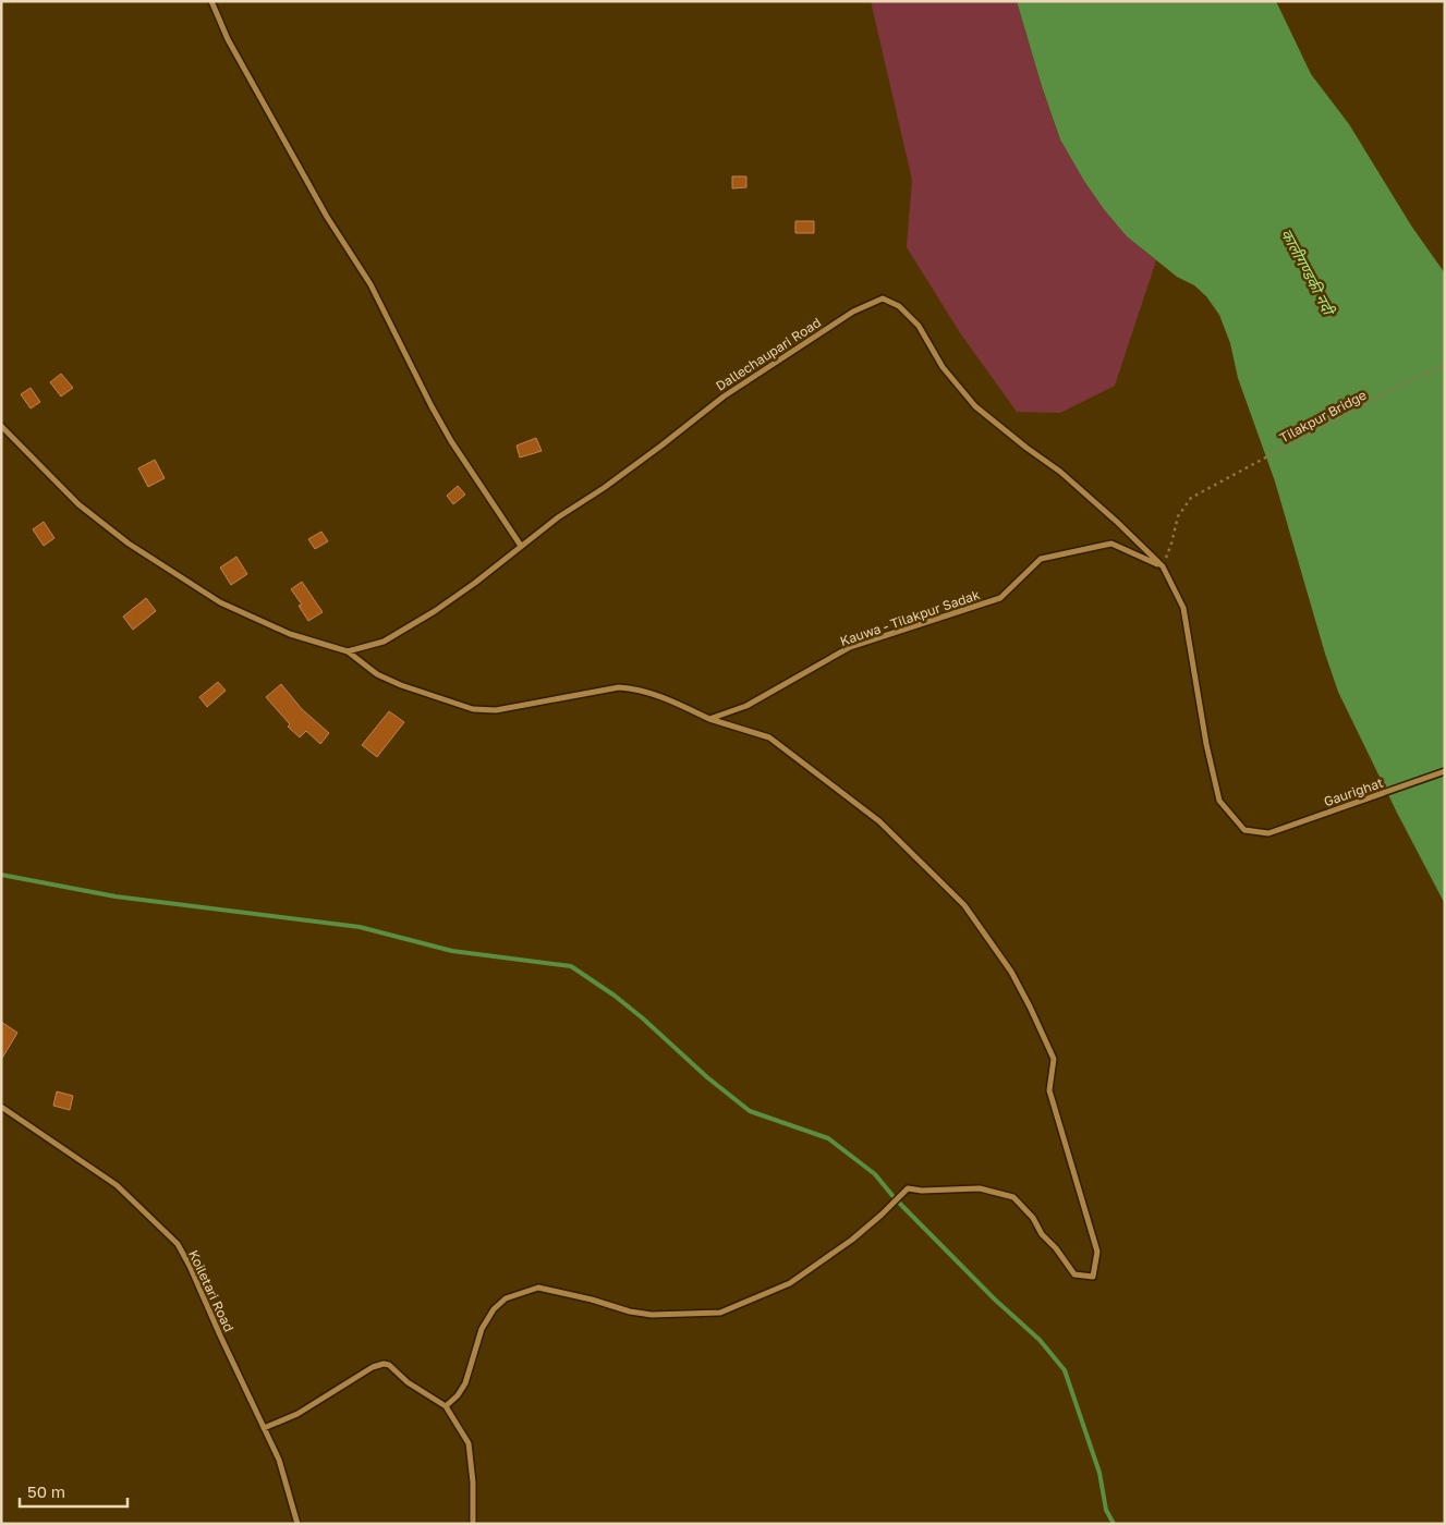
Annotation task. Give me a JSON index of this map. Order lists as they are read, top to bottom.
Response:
{
  "streets": {
    "street": [
      "Dallechaupari Road",
      "Kauwa - Tilakpur Sadak",
      "Gaurighat",
      "Koiletari Road"
    ],
    "path": ["Tilakpur Bridge"]
  },
  "crossings": [
    ["Dallechaupari Road", "Tilakpur Bridge"],
    ["Dallechaupari Road", "Kauwa - Tilakpur Sadak"],
    ["Dallechaupari Road", "Gaurighat"],
    ["Tilakpur Bridge", "Kauwa - Tilakpur Sadak"]
  ],
  "water": ["कालीगण्डकी नदी"],
  "scale_bar": "50 m"
}
